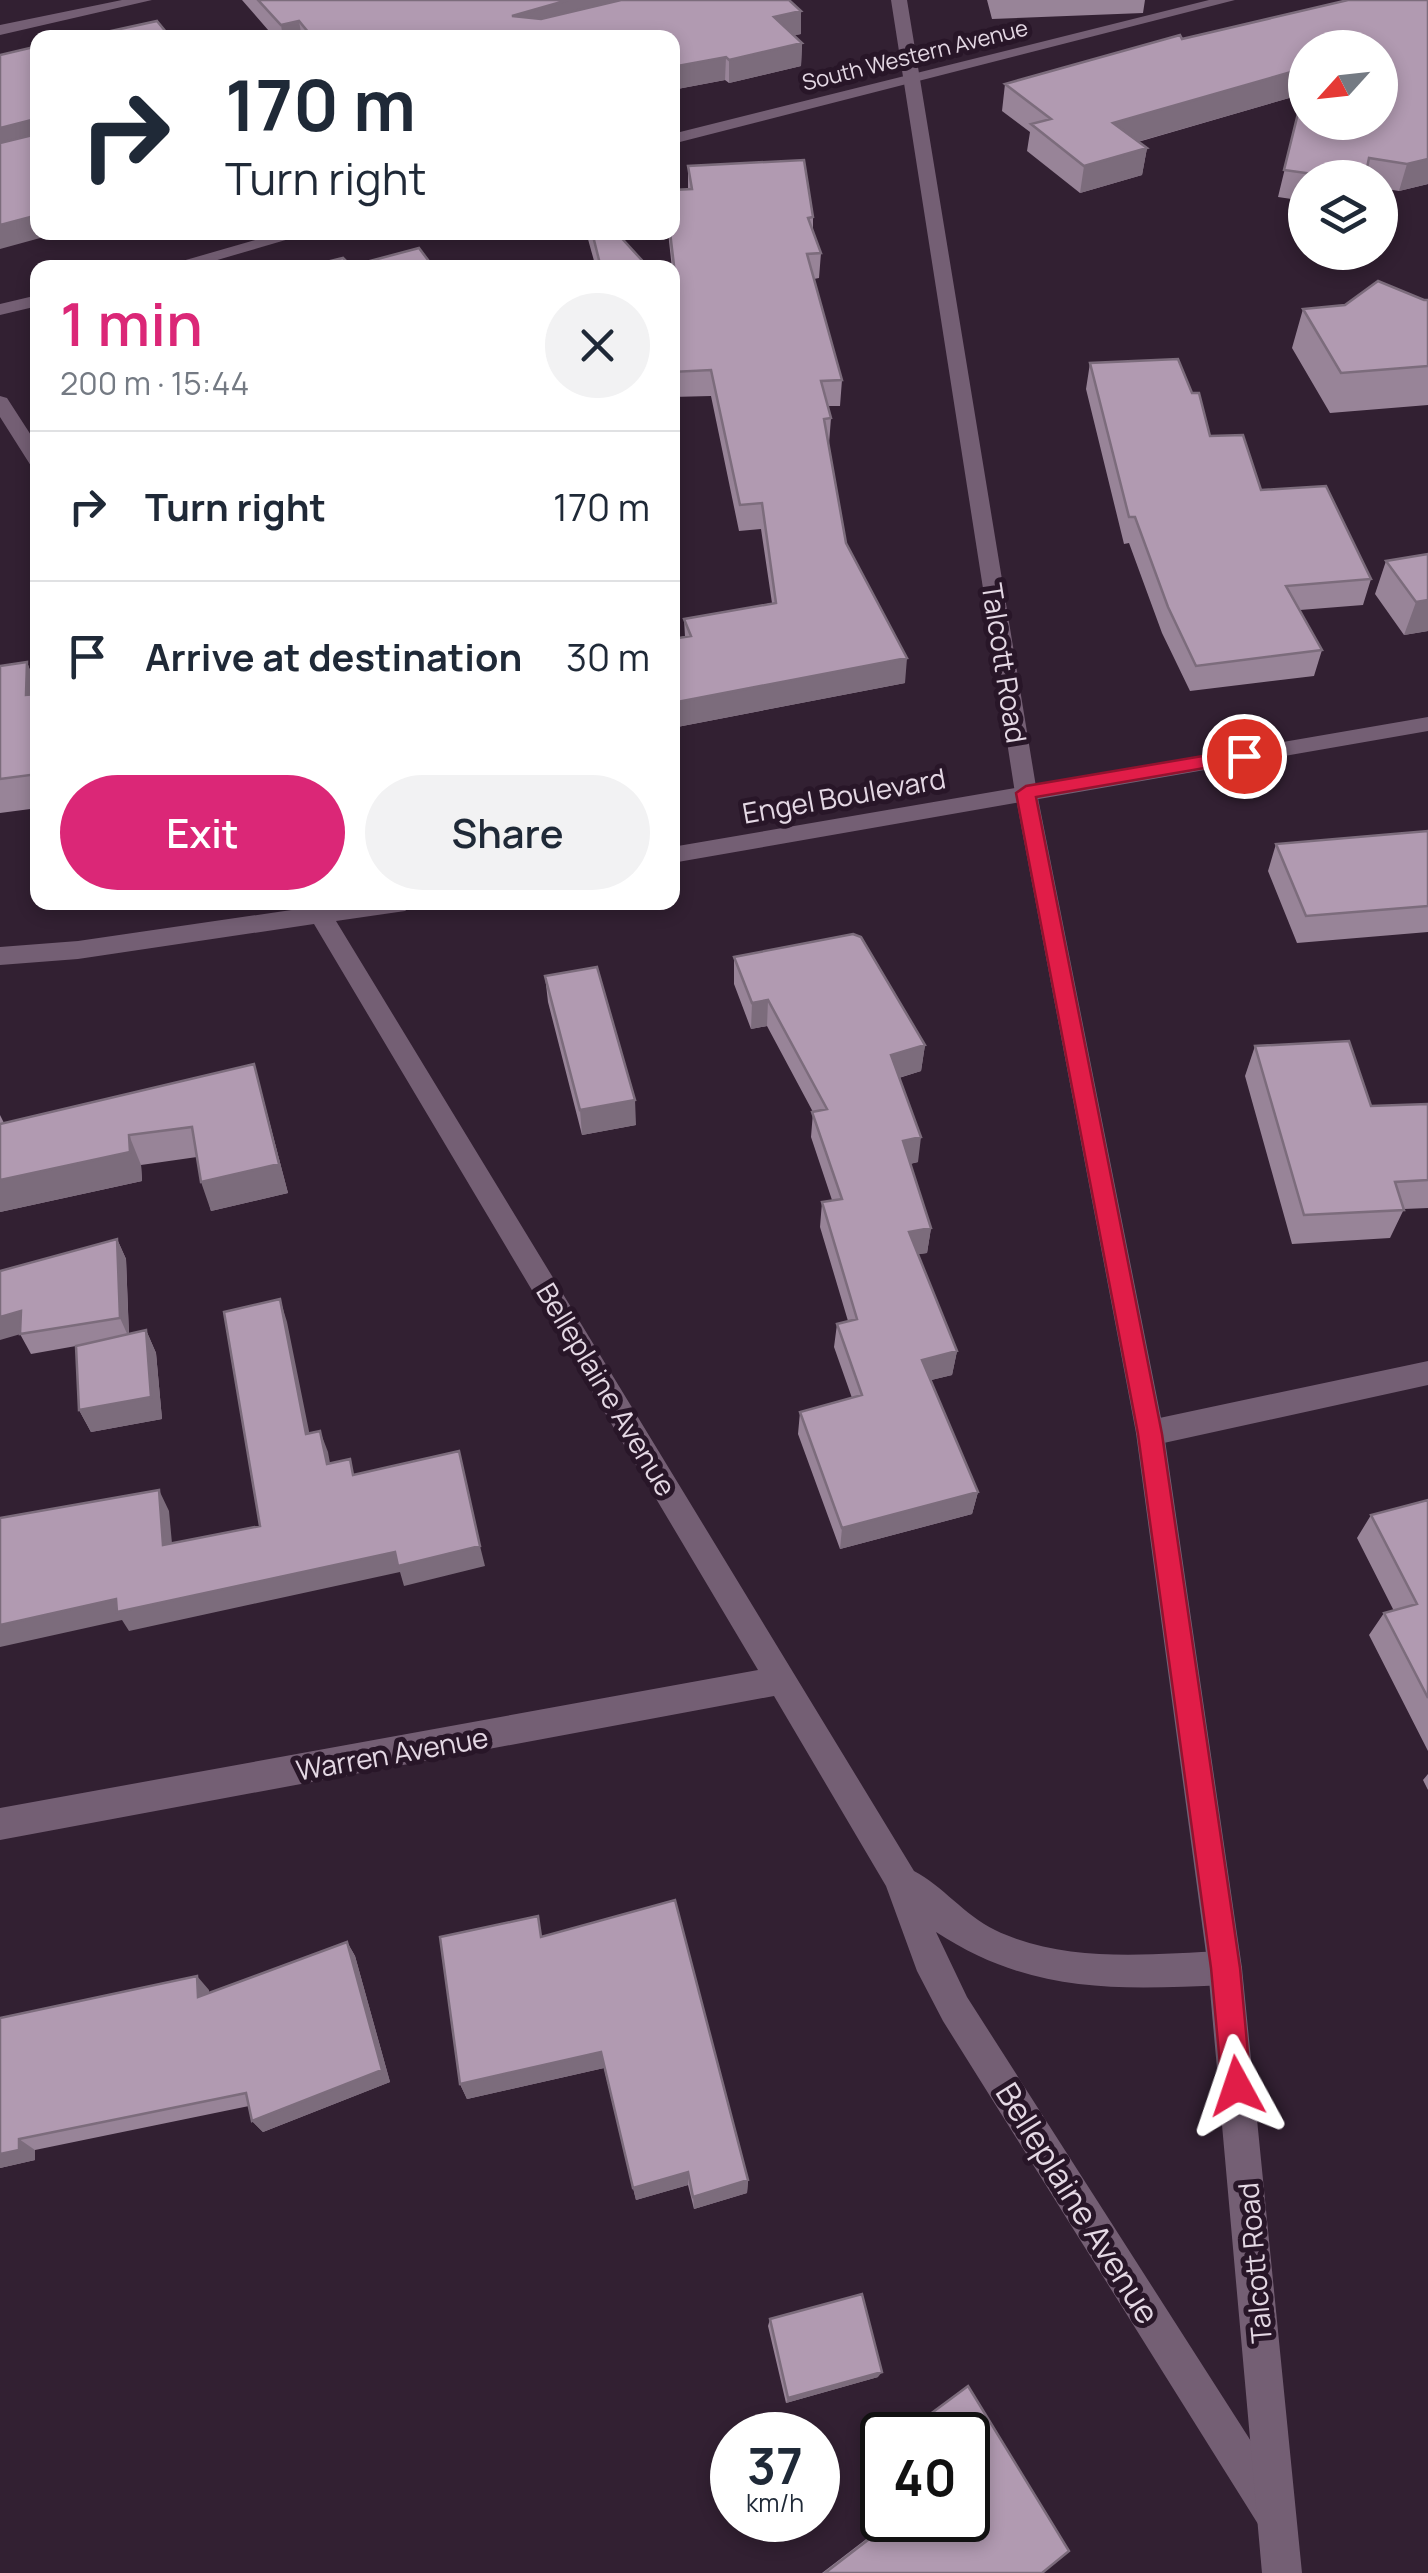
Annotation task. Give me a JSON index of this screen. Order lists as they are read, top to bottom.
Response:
{
  "streets": {
    "street": [
      "South Western Avenue",
      "Talcott Road",
      "Engel Boulevard",
      "Belleplaine Avenue",
      "Warren Avenue"
    ]
  },
  "crossings": [
    ["South Western Avenue", "Talcott Road"],
    ["Talcott Road", "Engel Boulevard"],
    ["Talcott Road", "Belleplaine Avenue"],
    ["Belleplaine Avenue", "Warren Avenue"]
  ],
  "north": "bottom left",
  "page": {
    "turn": ["170 m", "Turn right"],
    "heading": ["1 min", "200 m · 15:44"],
    "list": [
      {
        "name": "Turn right",
        "value": "170 m"
      },
      {
        "name": "Arrive at destination",
        "value": "30 m"
      }
    ],
    "buttons": ["Exit", "Share"],
    "speed": "37 km/h",
    "limit": "40"
  }
}
